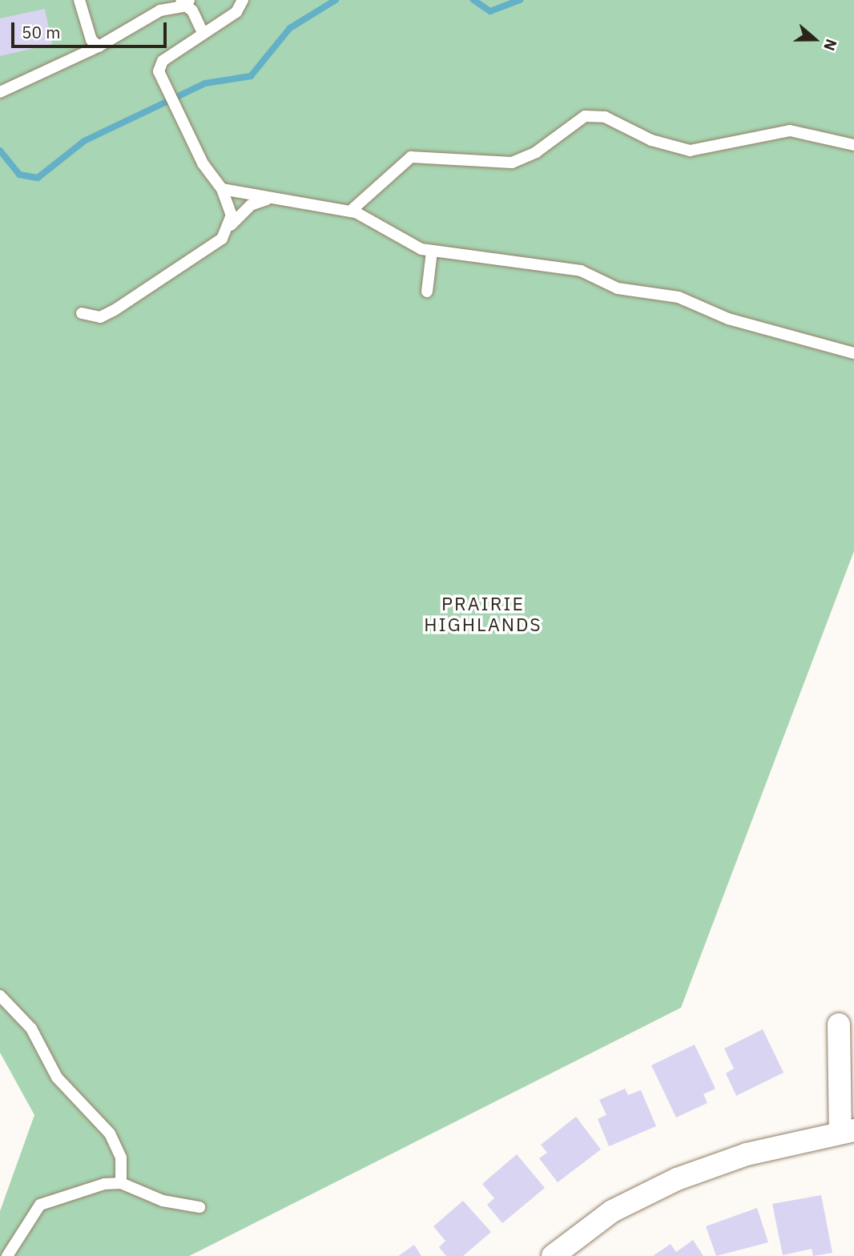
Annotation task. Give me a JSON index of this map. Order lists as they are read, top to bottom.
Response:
{
  "districts": ["PRAIRIE HIGHLANDS"],
  "scale_bar": "50 m",
  "north": "right"
}
